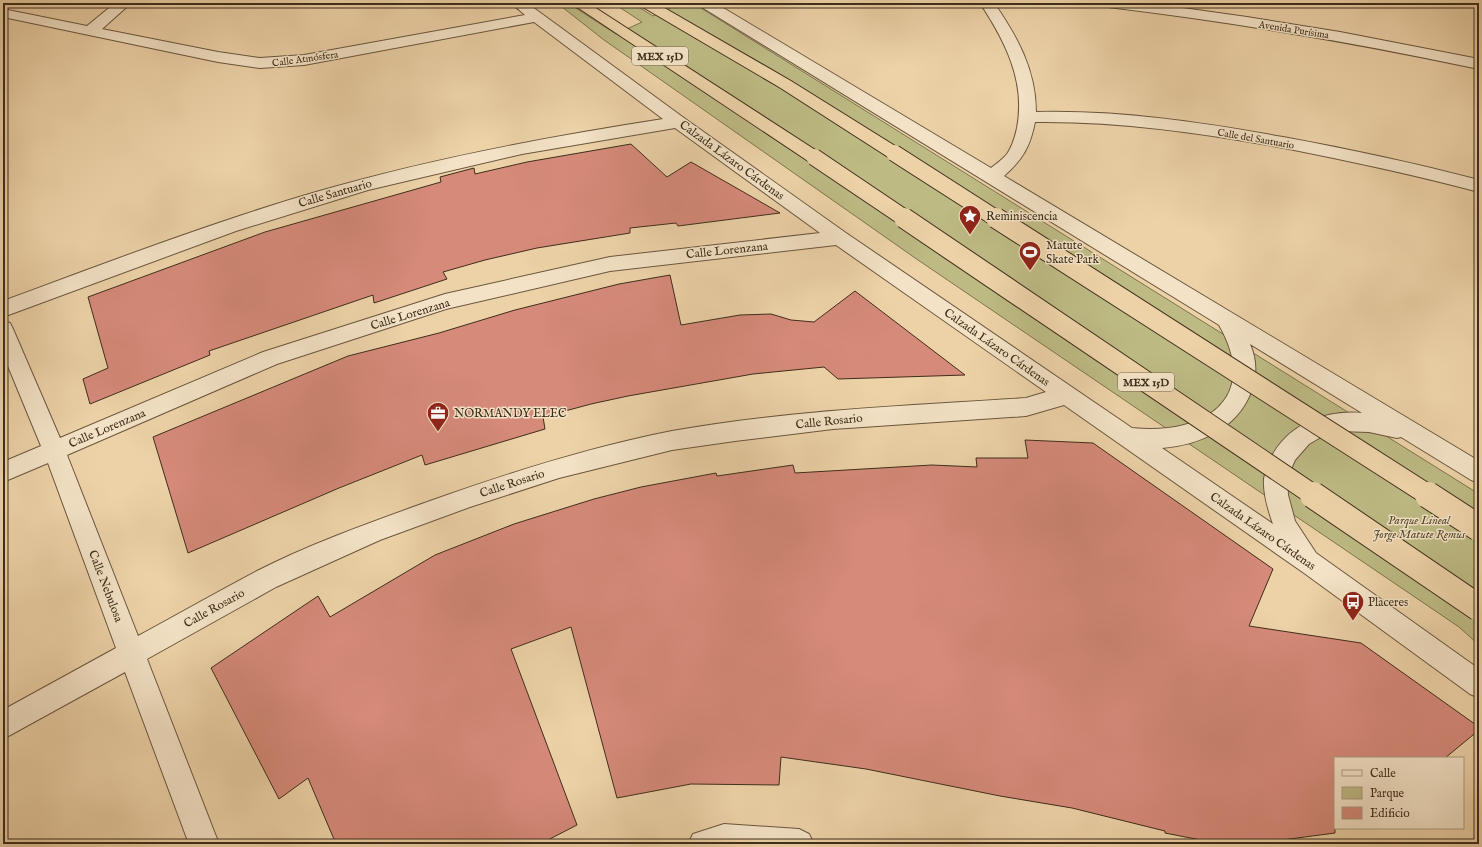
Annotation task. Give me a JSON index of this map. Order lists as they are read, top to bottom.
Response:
{
  "streets": {
    "highway": ["MEX 15D"],
    "street": [
      "Avenida Purísima",
      "Calle Atmósfera",
      "Calle del Santuario",
      "Calzada Lázaro Cárdenas",
      "Calle Santuario",
      "Calle Lorenzana",
      "Calle Rosario",
      "Calle Nebulosa"
    ]
  },
  "crossings": [
    ["Calle Atmósfera", "Calzada Lázaro Cárdenas"],
    ["Calzada Lázaro Cárdenas", "Calle Santuario"],
    ["Calzada Lázaro Cárdenas", "Calle Lorenzana"],
    ["Calzada Lázaro Cárdenas", "Calle Rosario"],
    ["Calle Lorenzana", "Calle Nebulosa"],
    ["Calle Rosario", "Calle Nebulosa"]
  ],
  "parks": ["Parque Lineal Jorge Matute Remus"],
  "places": {
    "place": ["Reminiscencia"],
    "sports": ["Matute Skate Park"],
    "office": ["NORMANDY ELEC"],
    "bus stop": ["Placeres"]
  },
  "legend": ["Calle", "Parque", "Edificio"]
}
